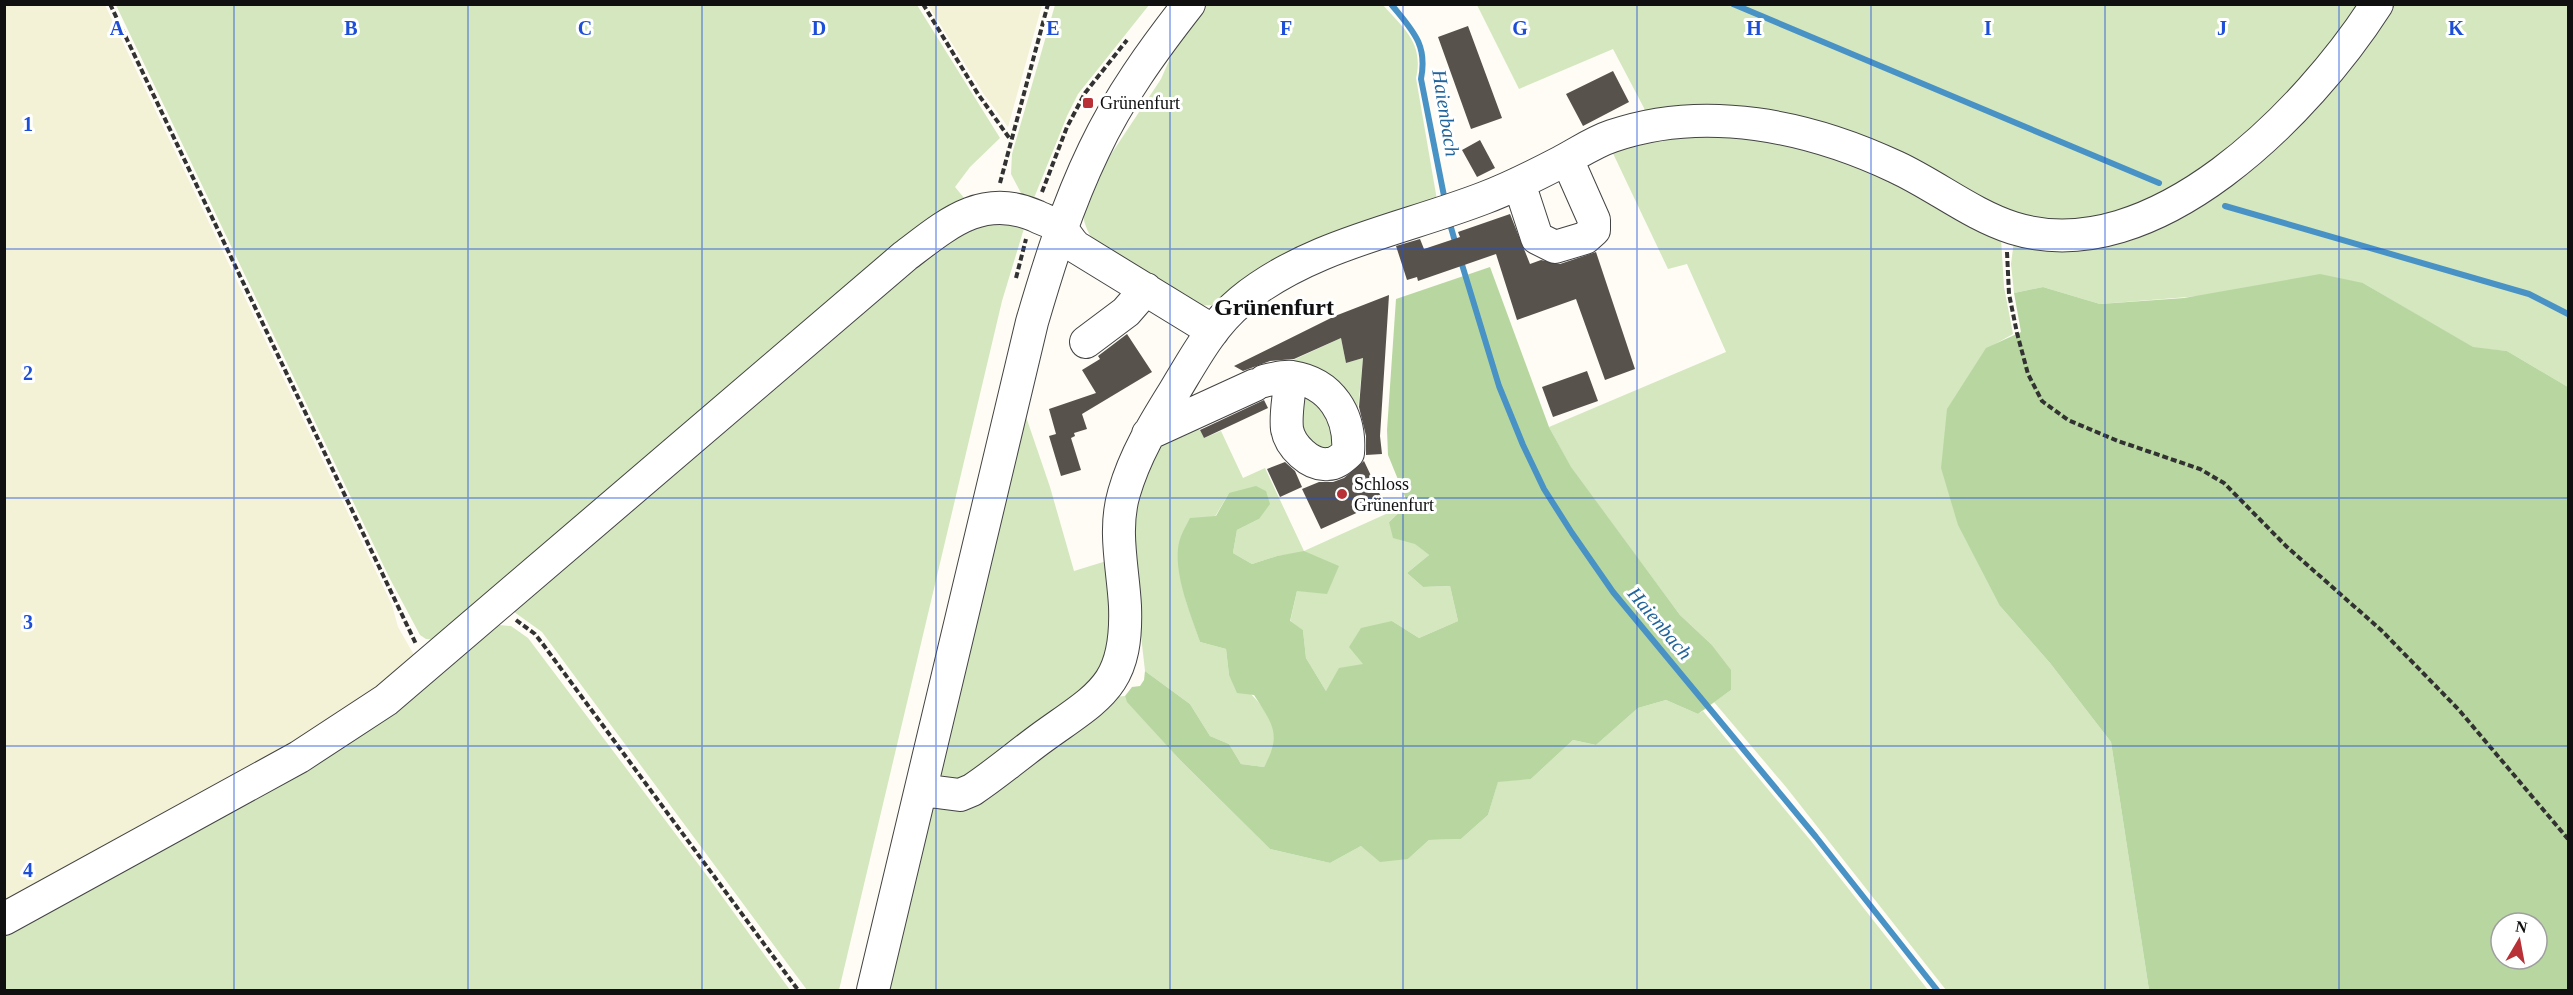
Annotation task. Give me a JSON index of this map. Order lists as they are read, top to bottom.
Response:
{
  "districts": ["Grünenfurt"],
  "water": ["Haienbach"],
  "places": {
    "transit": ["Grünenfurt"],
    "other": ["Schloss Grünenfurt"]
  },
  "north": "top",
  "grid": {
    "columns": [
      "A",
      "B",
      "C",
      "D",
      "E",
      "F",
      "G",
      "H",
      "I",
      "J",
      "K"
    ],
    "rows": [
      "1",
      "2",
      "3",
      "4"
    ]
  }
}
